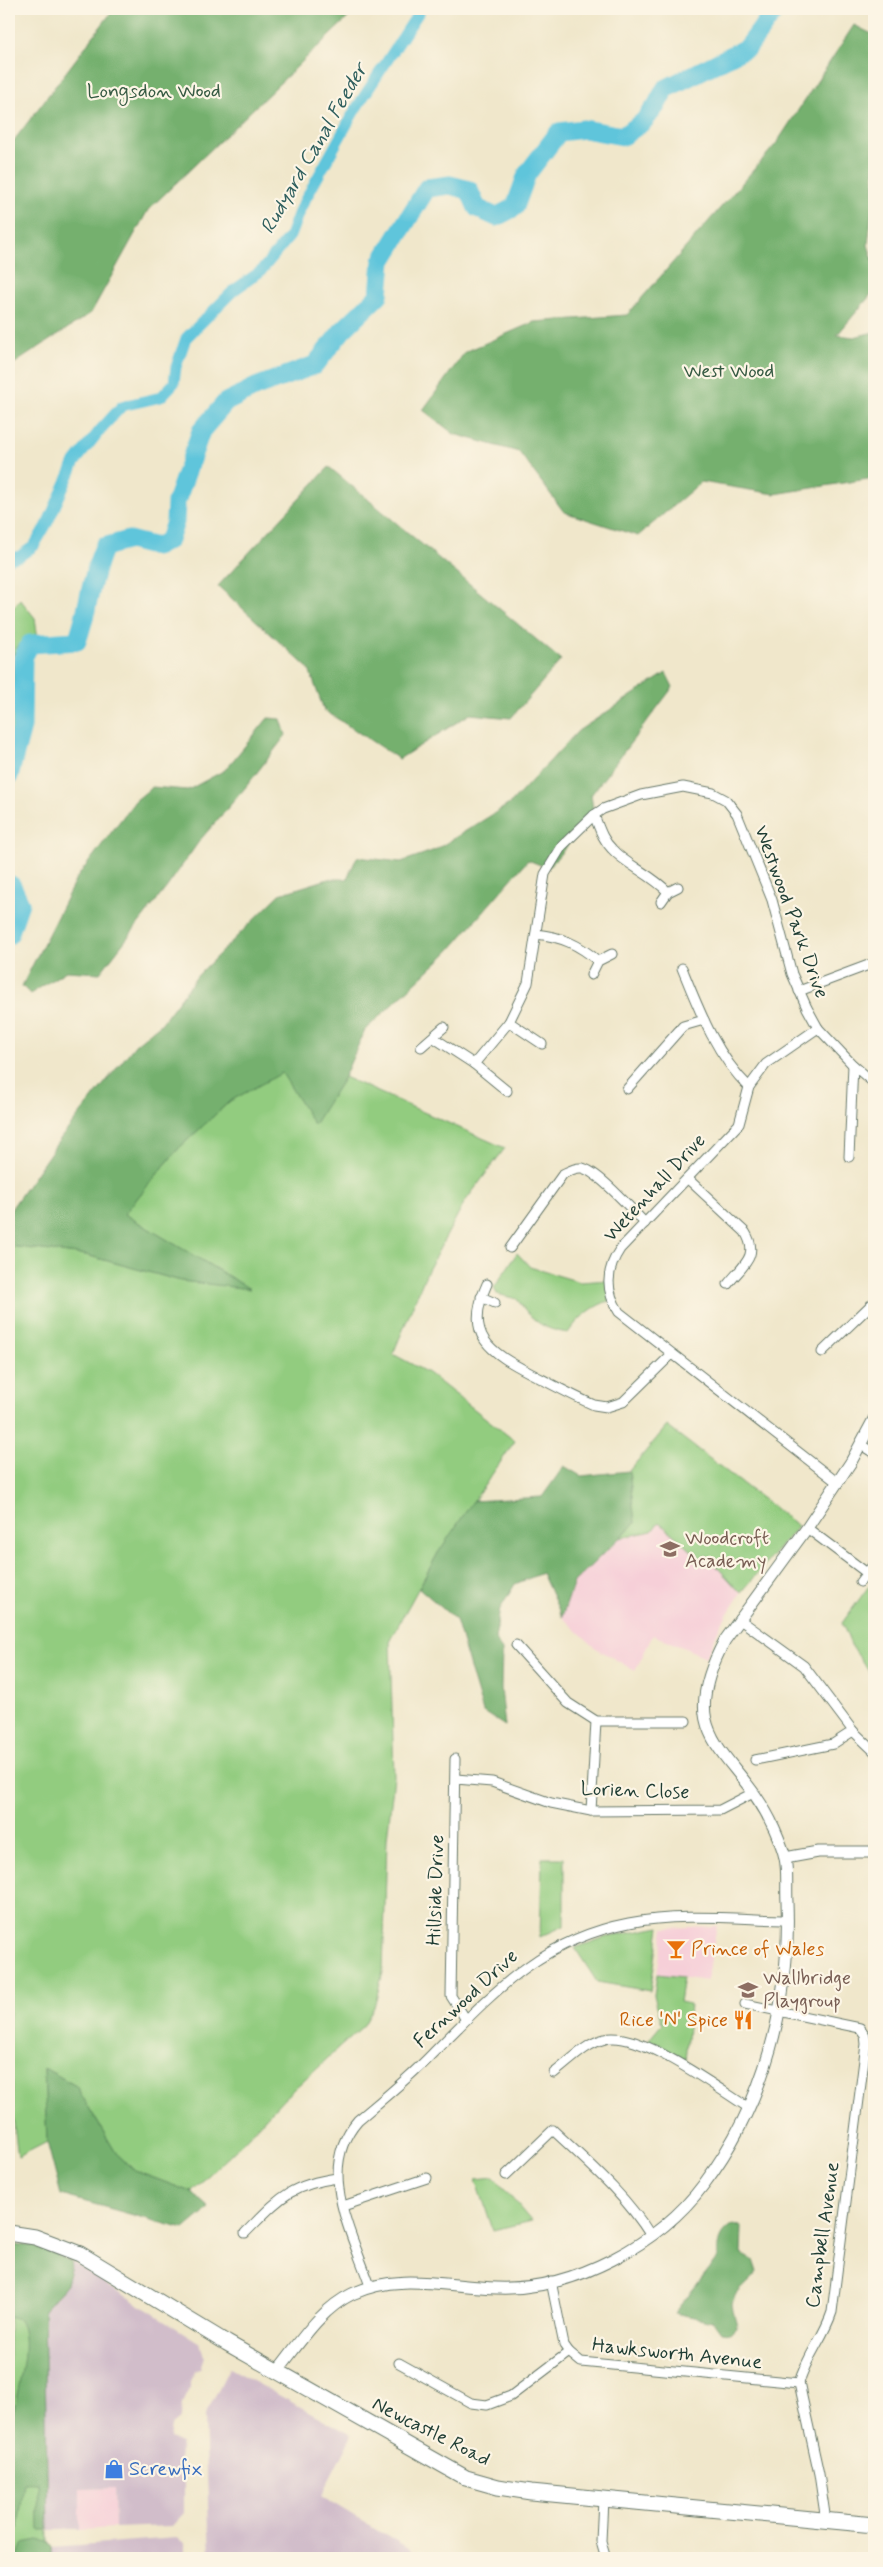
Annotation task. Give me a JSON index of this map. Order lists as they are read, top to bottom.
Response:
{
  "streets": {
    "highway": ["Newcastle Road"],
    "street": [
      "Westwood Park Drive",
      "Wetenhall Drive",
      "Lorien Close",
      "Hillside Drive",
      "Fernwood Drive",
      "Campbell Avenue",
      "Hawksworth Avenue"
    ]
  },
  "crossings": [
    ["Westwood Park Drive", "Wetenhall Drive"],
    ["Lorien Close", "Hillside Drive"],
    ["Hillside Drive", "Fernwood Drive"],
    ["Campbell Avenue", "Hawksworth Avenue"]
  ],
  "water": ["Rudyard Canal Feeder"],
  "parks": ["Longsdon Wood", "West Wood"],
  "places": {
    "school or university": ["Woodcroft Academy", "Wallbridge Playgroup"],
    "bar": ["Prince of Wales"],
    "restaurant": ["Rice 'N' Spice"],
    "shop": ["Screwfix"]
  }
}
